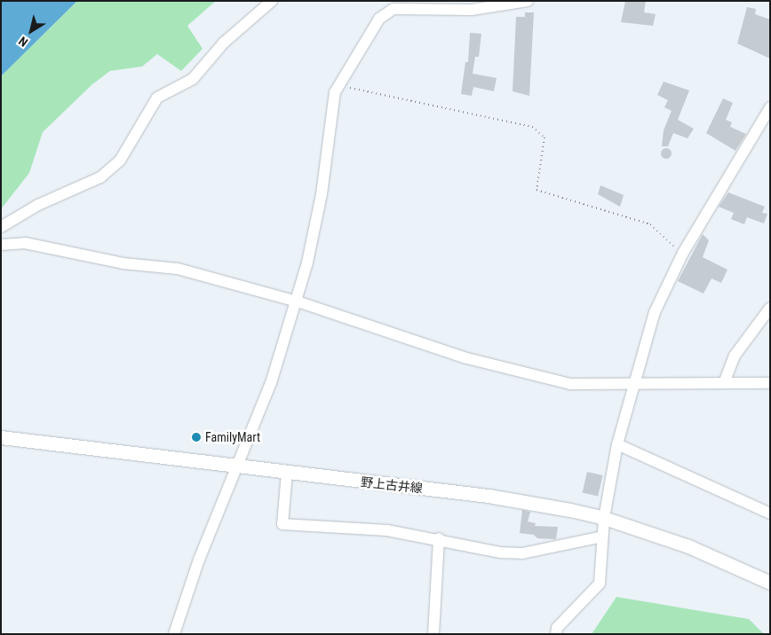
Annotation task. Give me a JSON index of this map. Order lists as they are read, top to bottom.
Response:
{
  "streets": {
    "main road": ["野上古井線"]
  },
  "places": ["FamilyMart"],
  "north": "bottom left"
}
